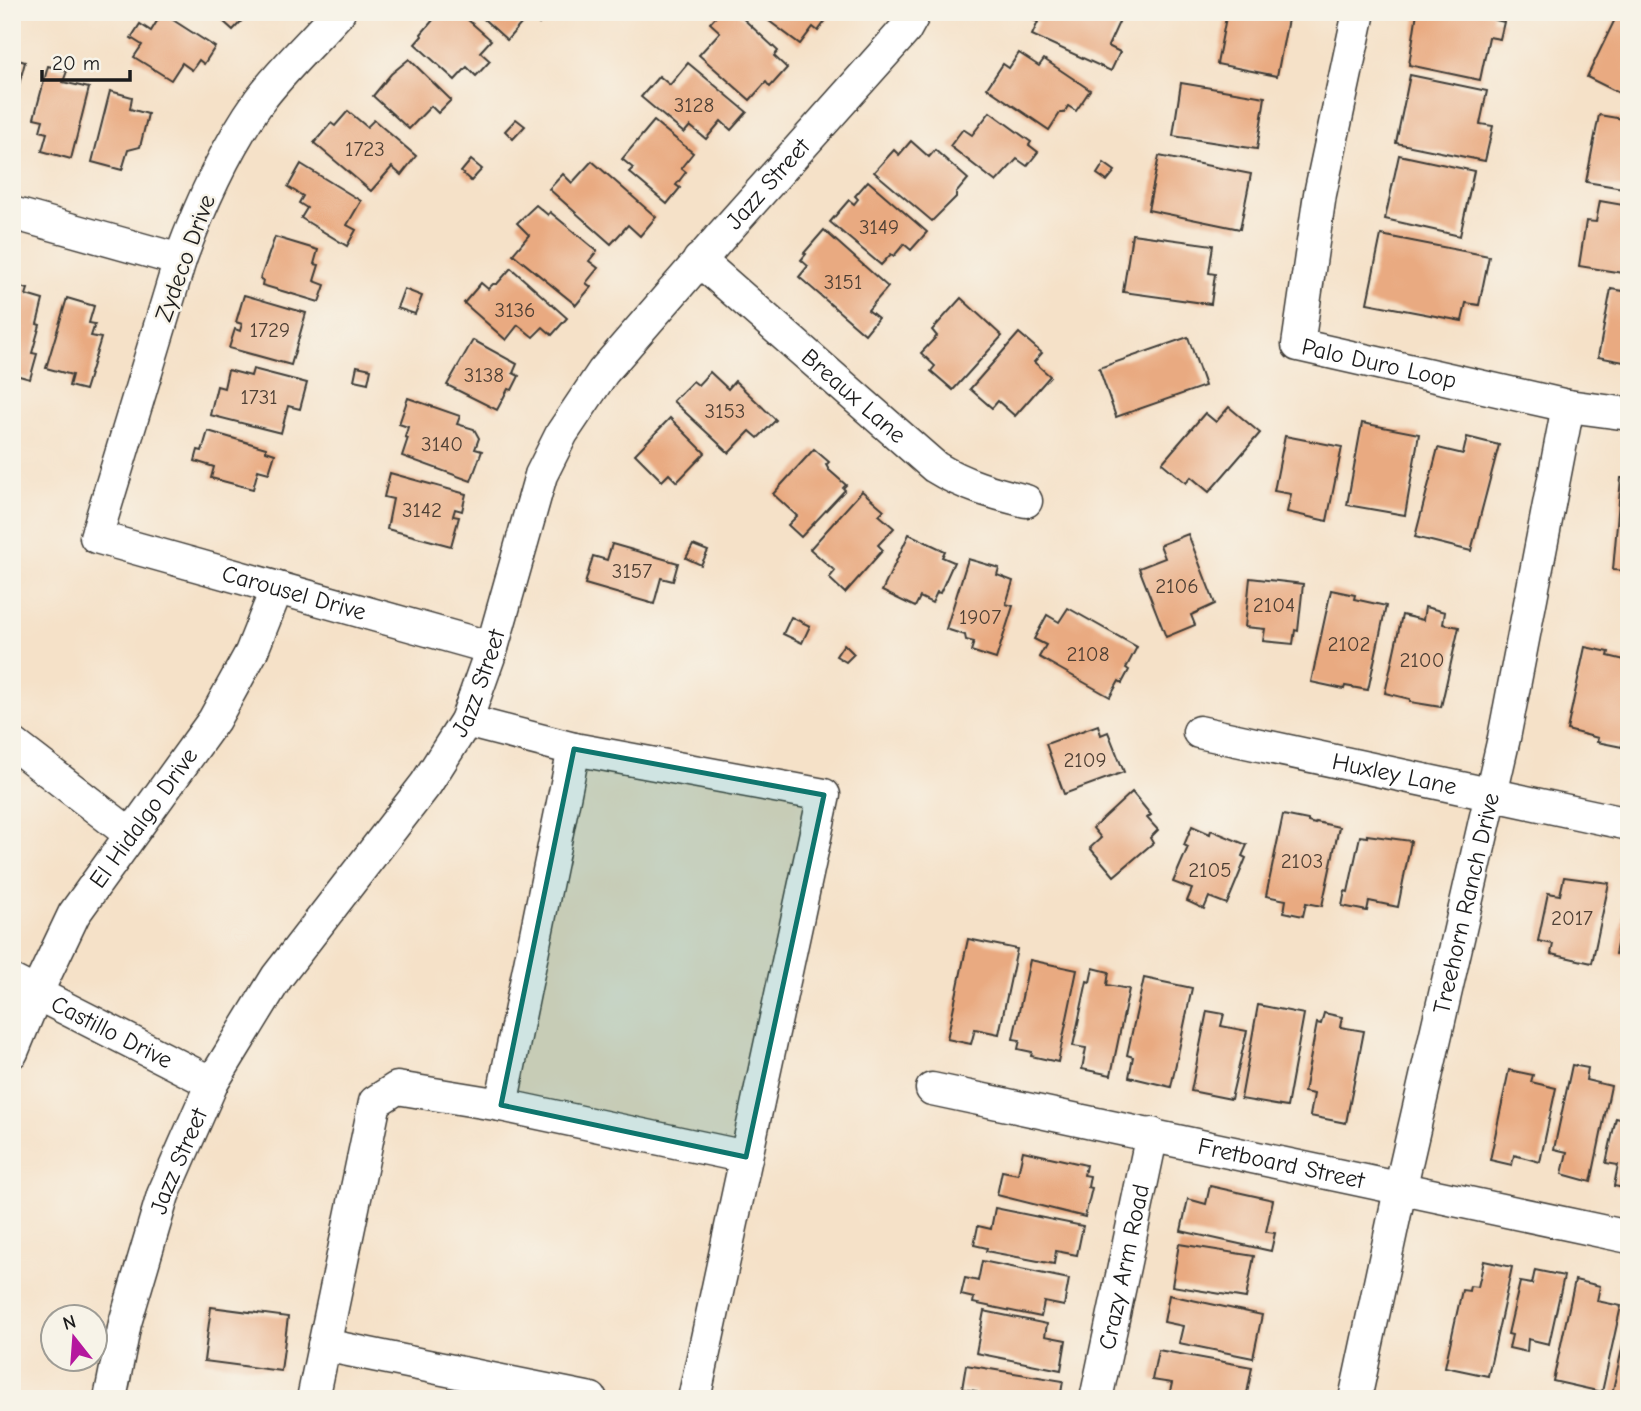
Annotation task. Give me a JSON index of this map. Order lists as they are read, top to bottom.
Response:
{
  "streets": {
    "street": [
      "Jazz Street",
      "Zydeco Drive",
      "Palo Duro Loop",
      "Breaux Lane",
      "Carousel Drive",
      "Huxley Lane",
      "El Hidalgo Drive",
      "Treehorn Ranch Drive",
      "Castillo Drive",
      "Fretboard Street",
      "Crazy Arm Road"
    ]
  },
  "crossings": [
    ["Jazz Street", "Breaux Lane"],
    ["Jazz Street", "Carousel Drive"],
    ["Jazz Street", "Castillo Drive"],
    ["Zydeco Drive", "Carousel Drive"],
    ["Palo Duro Loop", "Treehorn Ranch Drive"],
    ["Carousel Drive", "El Hidalgo Drive"],
    ["Huxley Lane", "Treehorn Ranch Drive"],
    ["El Hidalgo Drive", "Castillo Drive"],
    ["Treehorn Ranch Drive", "Fretboard Street"],
    ["Fretboard Street", "Crazy Arm Road"]
  ],
  "house_numbers": [
    "3128",
    "1723",
    "3149",
    "3151",
    "3136",
    "1729",
    "3138",
    "1731",
    "3153",
    "3140",
    "3142",
    "3157",
    "2106",
    "2104",
    "1907",
    "2102",
    "2108",
    "2100",
    "2109",
    "2103",
    "2105",
    "2017"
  ],
  "scale_bar": "20 m",
  "north": "top"
}
